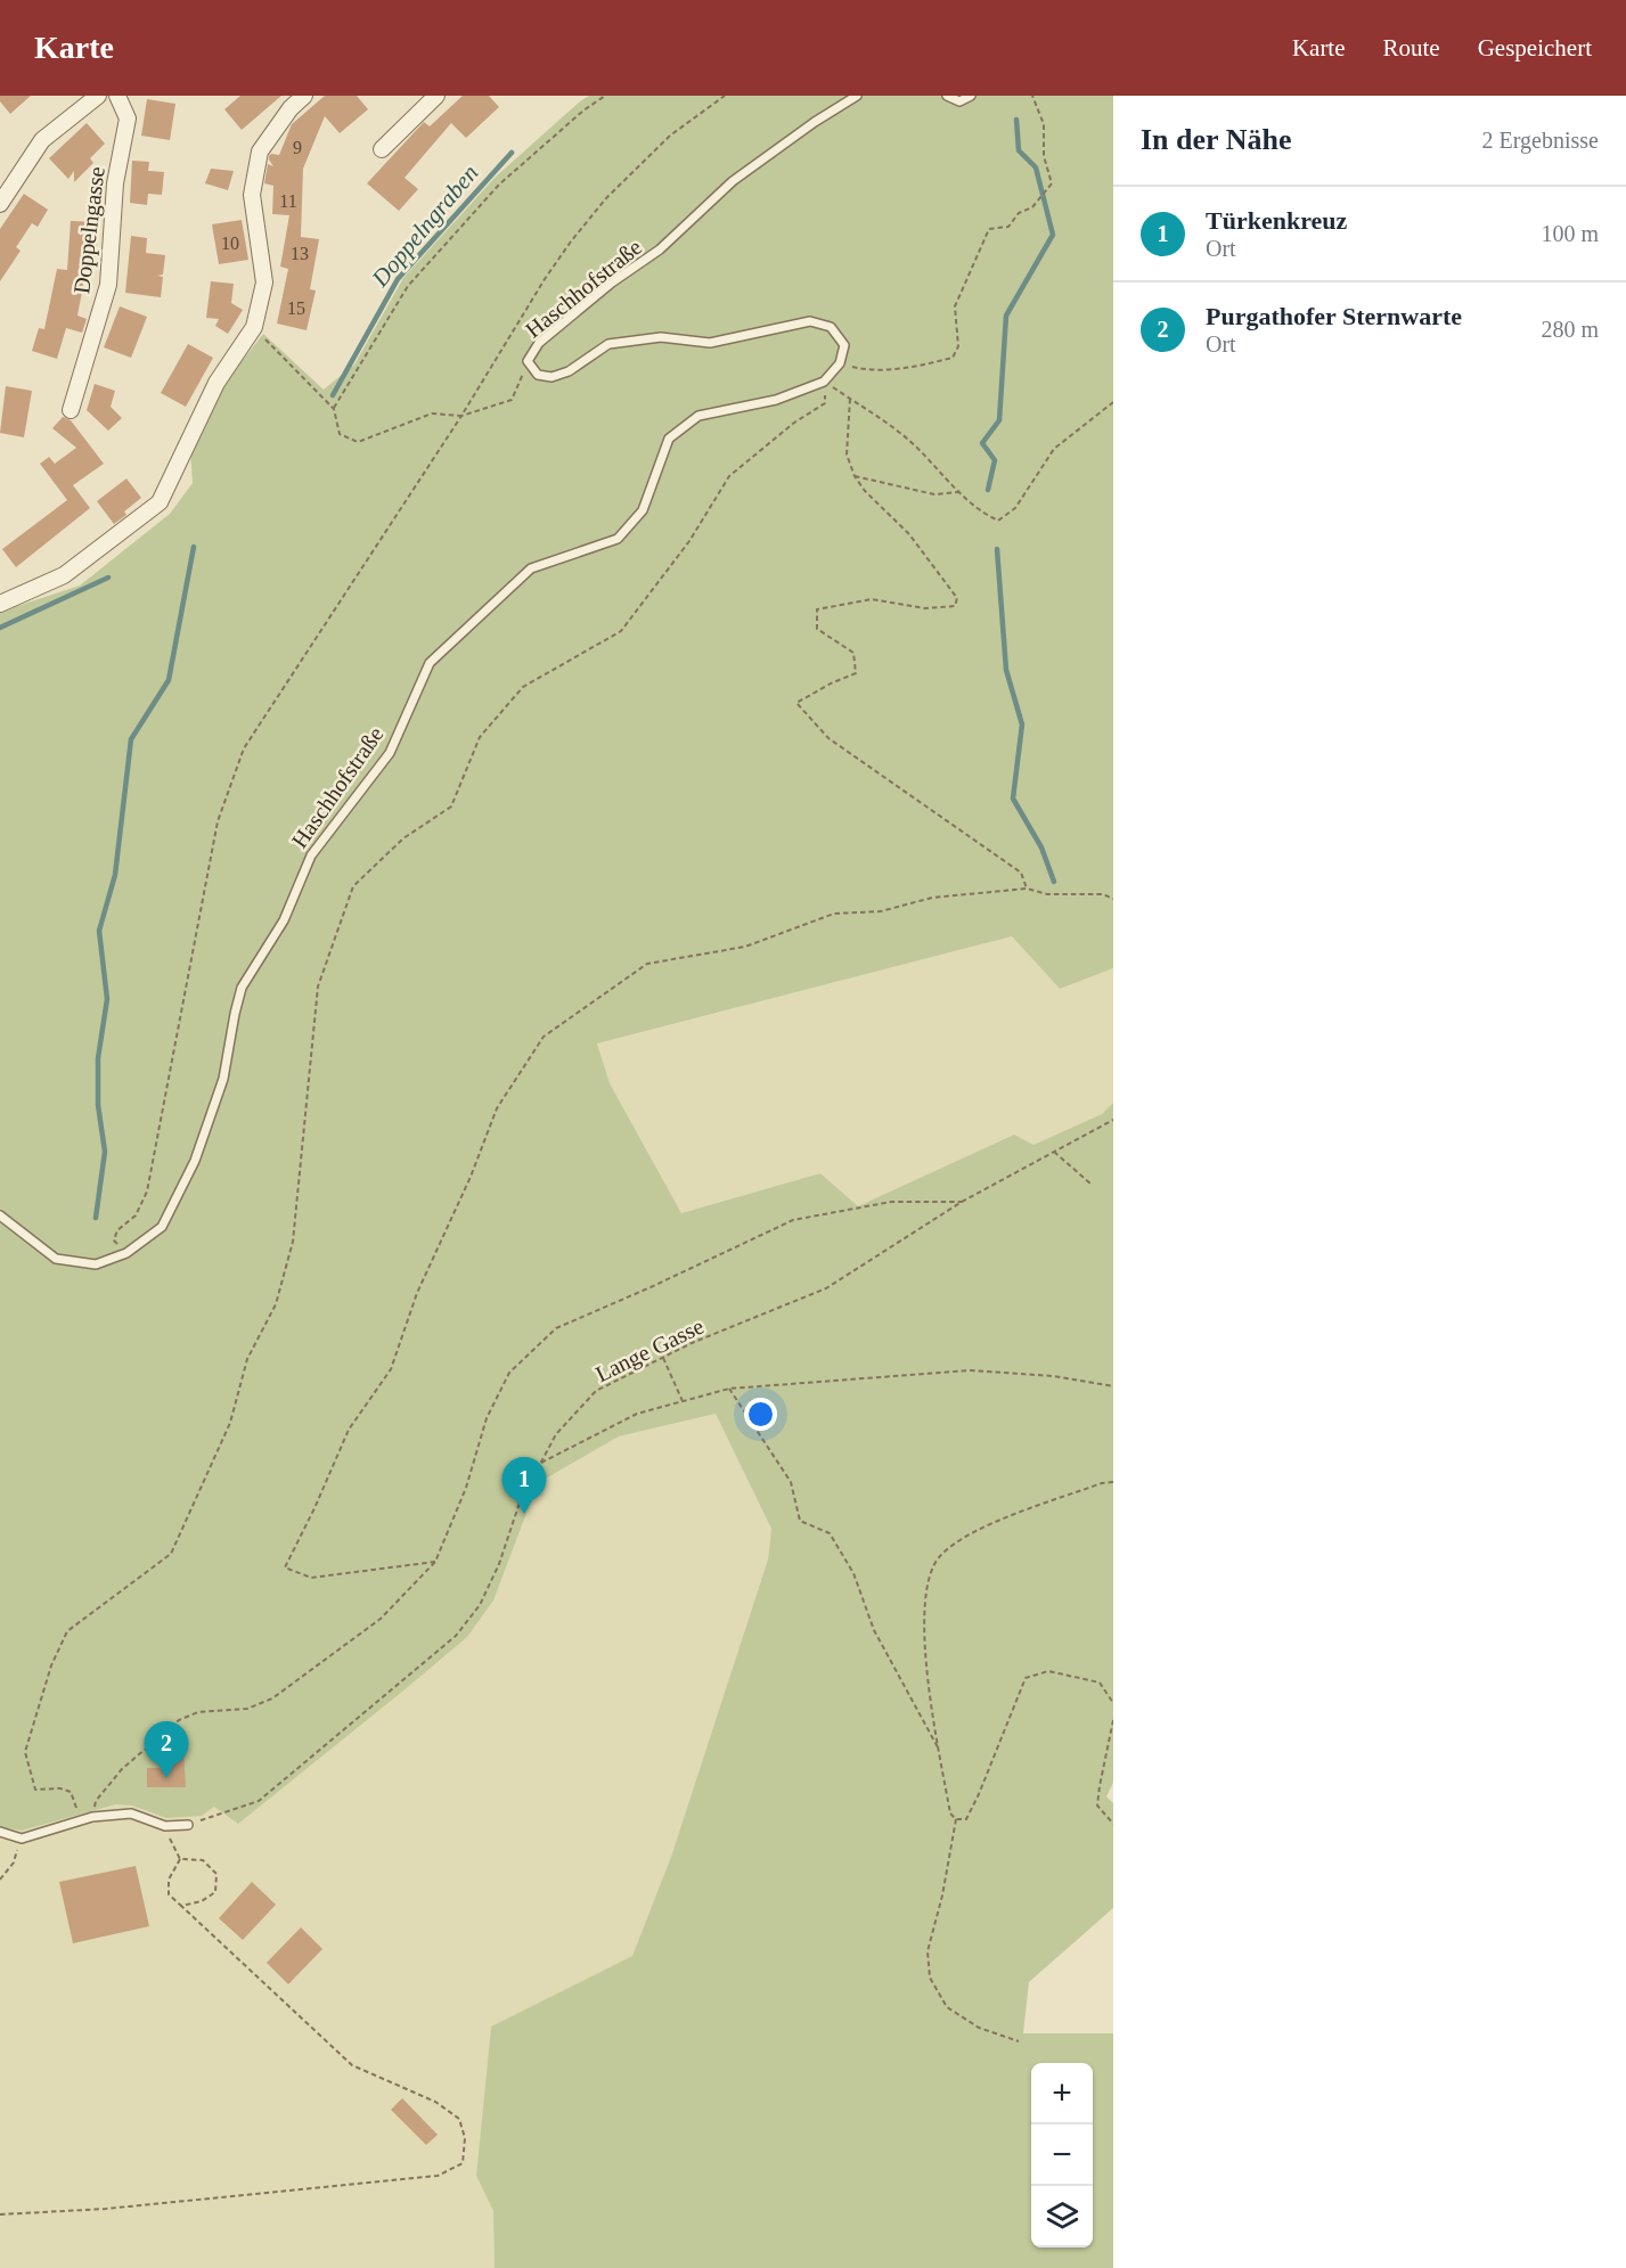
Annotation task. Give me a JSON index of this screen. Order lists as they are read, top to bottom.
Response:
{
  "streets": {
    "street": ["Doppelngasse"],
    "lane": ["Haschhofstraße"],
    "path": ["Lange Gasse"]
  },
  "water": ["Doppelngraben"],
  "house_numbers": [
    "9",
    "11",
    "10",
    "13",
    "15"
  ],
  "page": {
    "header": "Karte",
    "nav": ["Karte", "Route", "Gespeichert"],
    "heading": ["In der Nähe", "2 Ergebnisse"],
    "list": [
      {
        "mark": "1",
        "name": "Türkenkreuz",
        "note": "Ort",
        "value": "100 m"
      },
      {
        "mark": "2",
        "name": "Purgathofer Sternwarte",
        "note": "Ort",
        "value": "280 m"
      }
    ],
    "pins": ["1", "2"],
    "map_buttons": ["+", "−"]
  }
}
